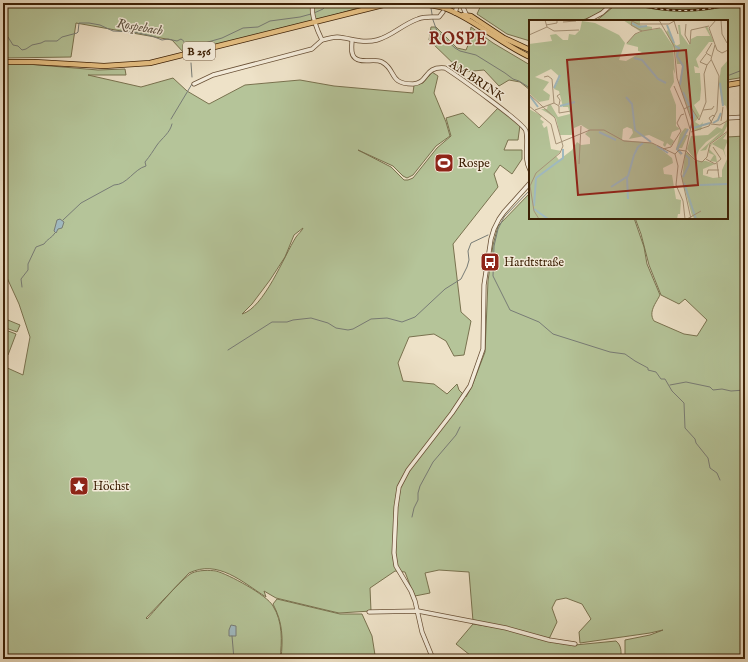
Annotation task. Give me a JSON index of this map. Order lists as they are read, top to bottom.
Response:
{
  "streets": {
    "main road": ["B 256"],
    "street": ["AM BRINK"]
  },
  "districts": ["ROSPE"],
  "water": ["Rospebach"],
  "places": {
    "sports": ["Rospe"],
    "bus stop": ["Hardtstraße"],
    "place": ["Höchst"]
  }
}
